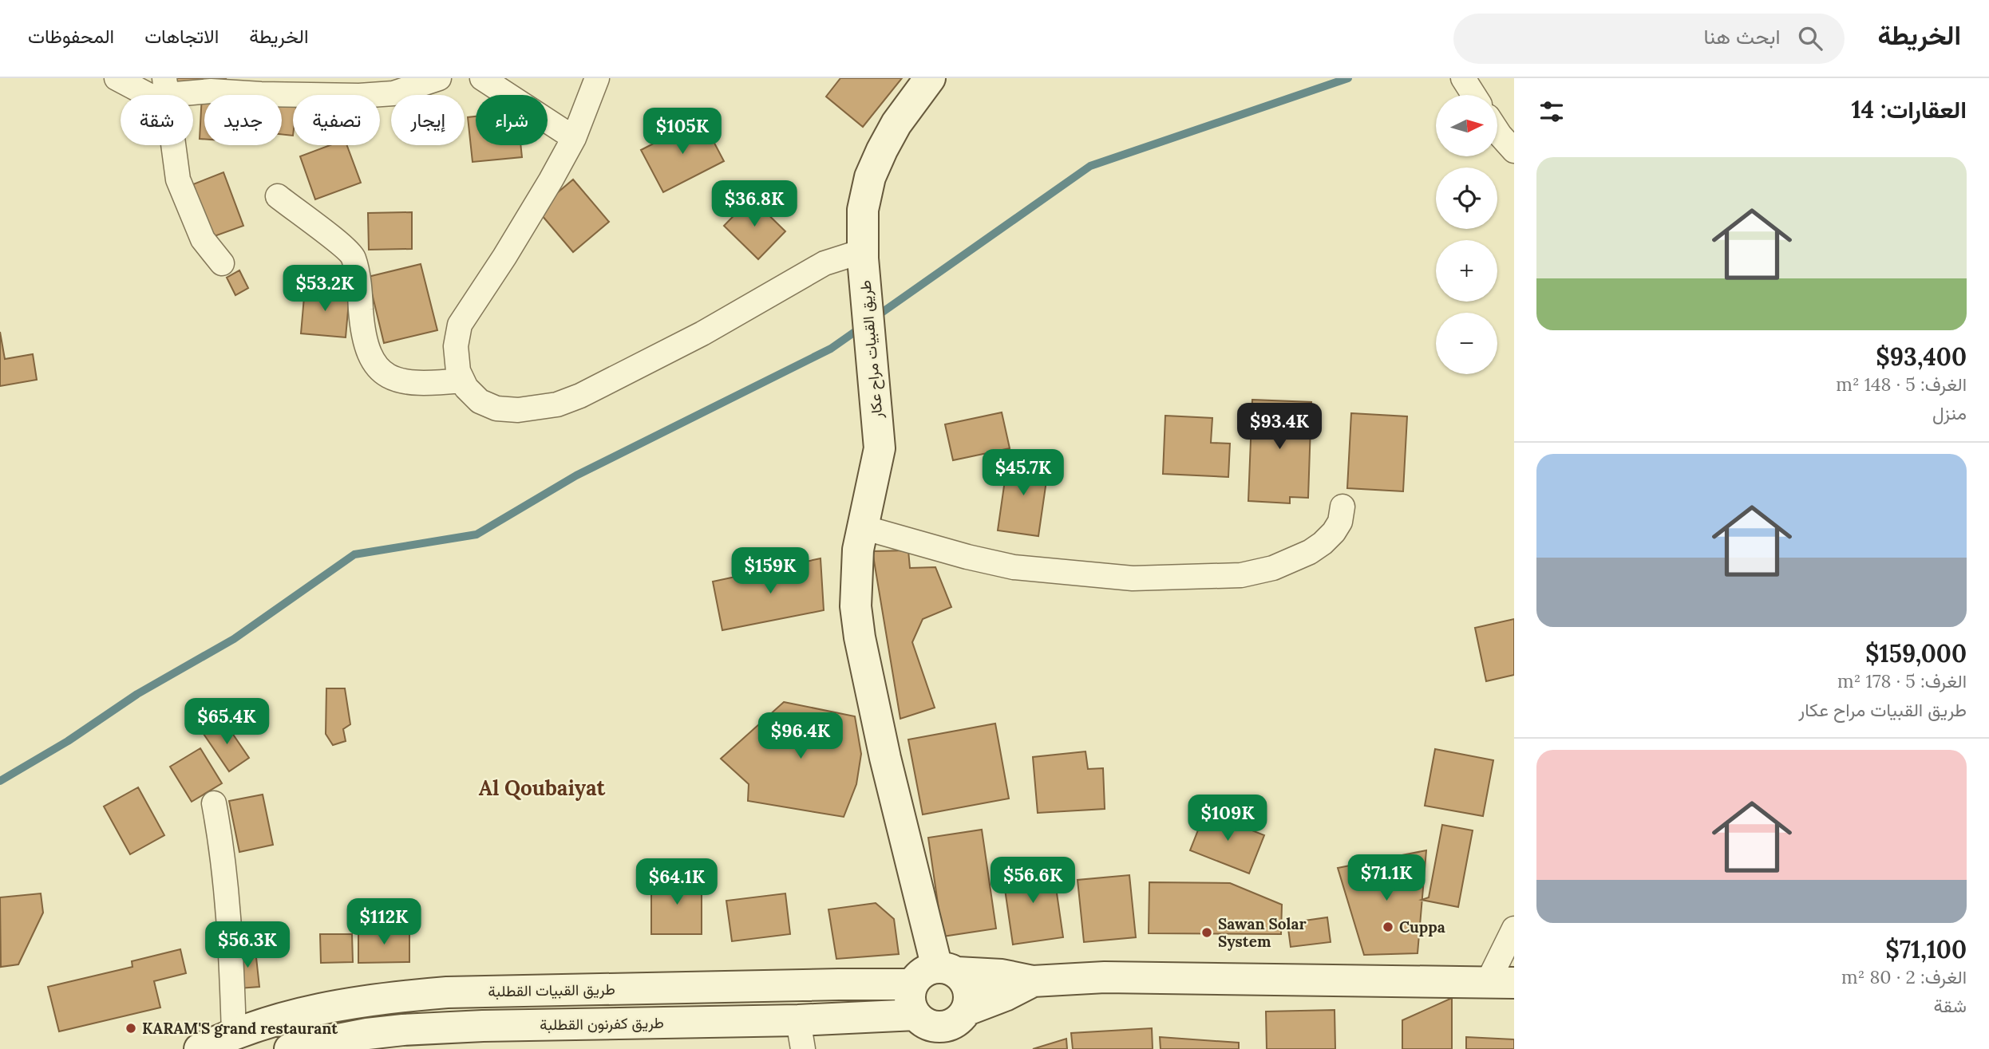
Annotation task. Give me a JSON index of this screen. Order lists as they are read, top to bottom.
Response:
{
  "streets": {
    "main road": ["طريق القبيات مراح عكار", "طريق القبيات القطلبة", "طريق كفرنون القطلبة"]
  },
  "crossings": [
    ["طريق القبيات مراح عكار", "طريق القبيات القطلبة"],
    ["طريق القبيات مراح عكار", "طريق كفرنون القطلبة"],
    ["طريق القبيات القطلبة", "طريق كفرنون القطلبة"]
  ],
  "districts": ["Al Qoubaiyat"],
  "places": ["Cuppa", "Sawan Solar System", "KARAM'S grand restaurant"],
  "north": "right",
  "page": {
    "header": "الخريطة",
    "search": "ابحث هنا",
    "nav": ["الخريطة", "الاتجاهات", "المحفوظات"],
    "heading": "العقارات: 14",
    "map_buttons": ["+", "−"],
    "chip": [
      "شراء",
      "إيجار",
      "تصفية",
      "جديد",
      "شقة"
    ],
    "price": [
      "$105K",
      "$36.8K",
      "$53.2K",
      "$93.4K",
      "$45.7K",
      "$159K",
      "$65.4K",
      "$96.4K",
      "$109K",
      "$71.1K",
      "$56.6K",
      "$64.1K",
      "$112K",
      "$56.3K"
    ],
    "list": [
      {
        "name": "$93,400",
        "note": "الغرف: 5 · 148 m² · منزل"
      },
      {
        "name": "$159,000",
        "note": "الغرف: 5 · 178 m² · طريق القبيات مراح عكار"
      },
      {
        "name": "$71,100",
        "note": "الغرف: 2 · 80 m² · شقة"
      }
    ]
  }
}
